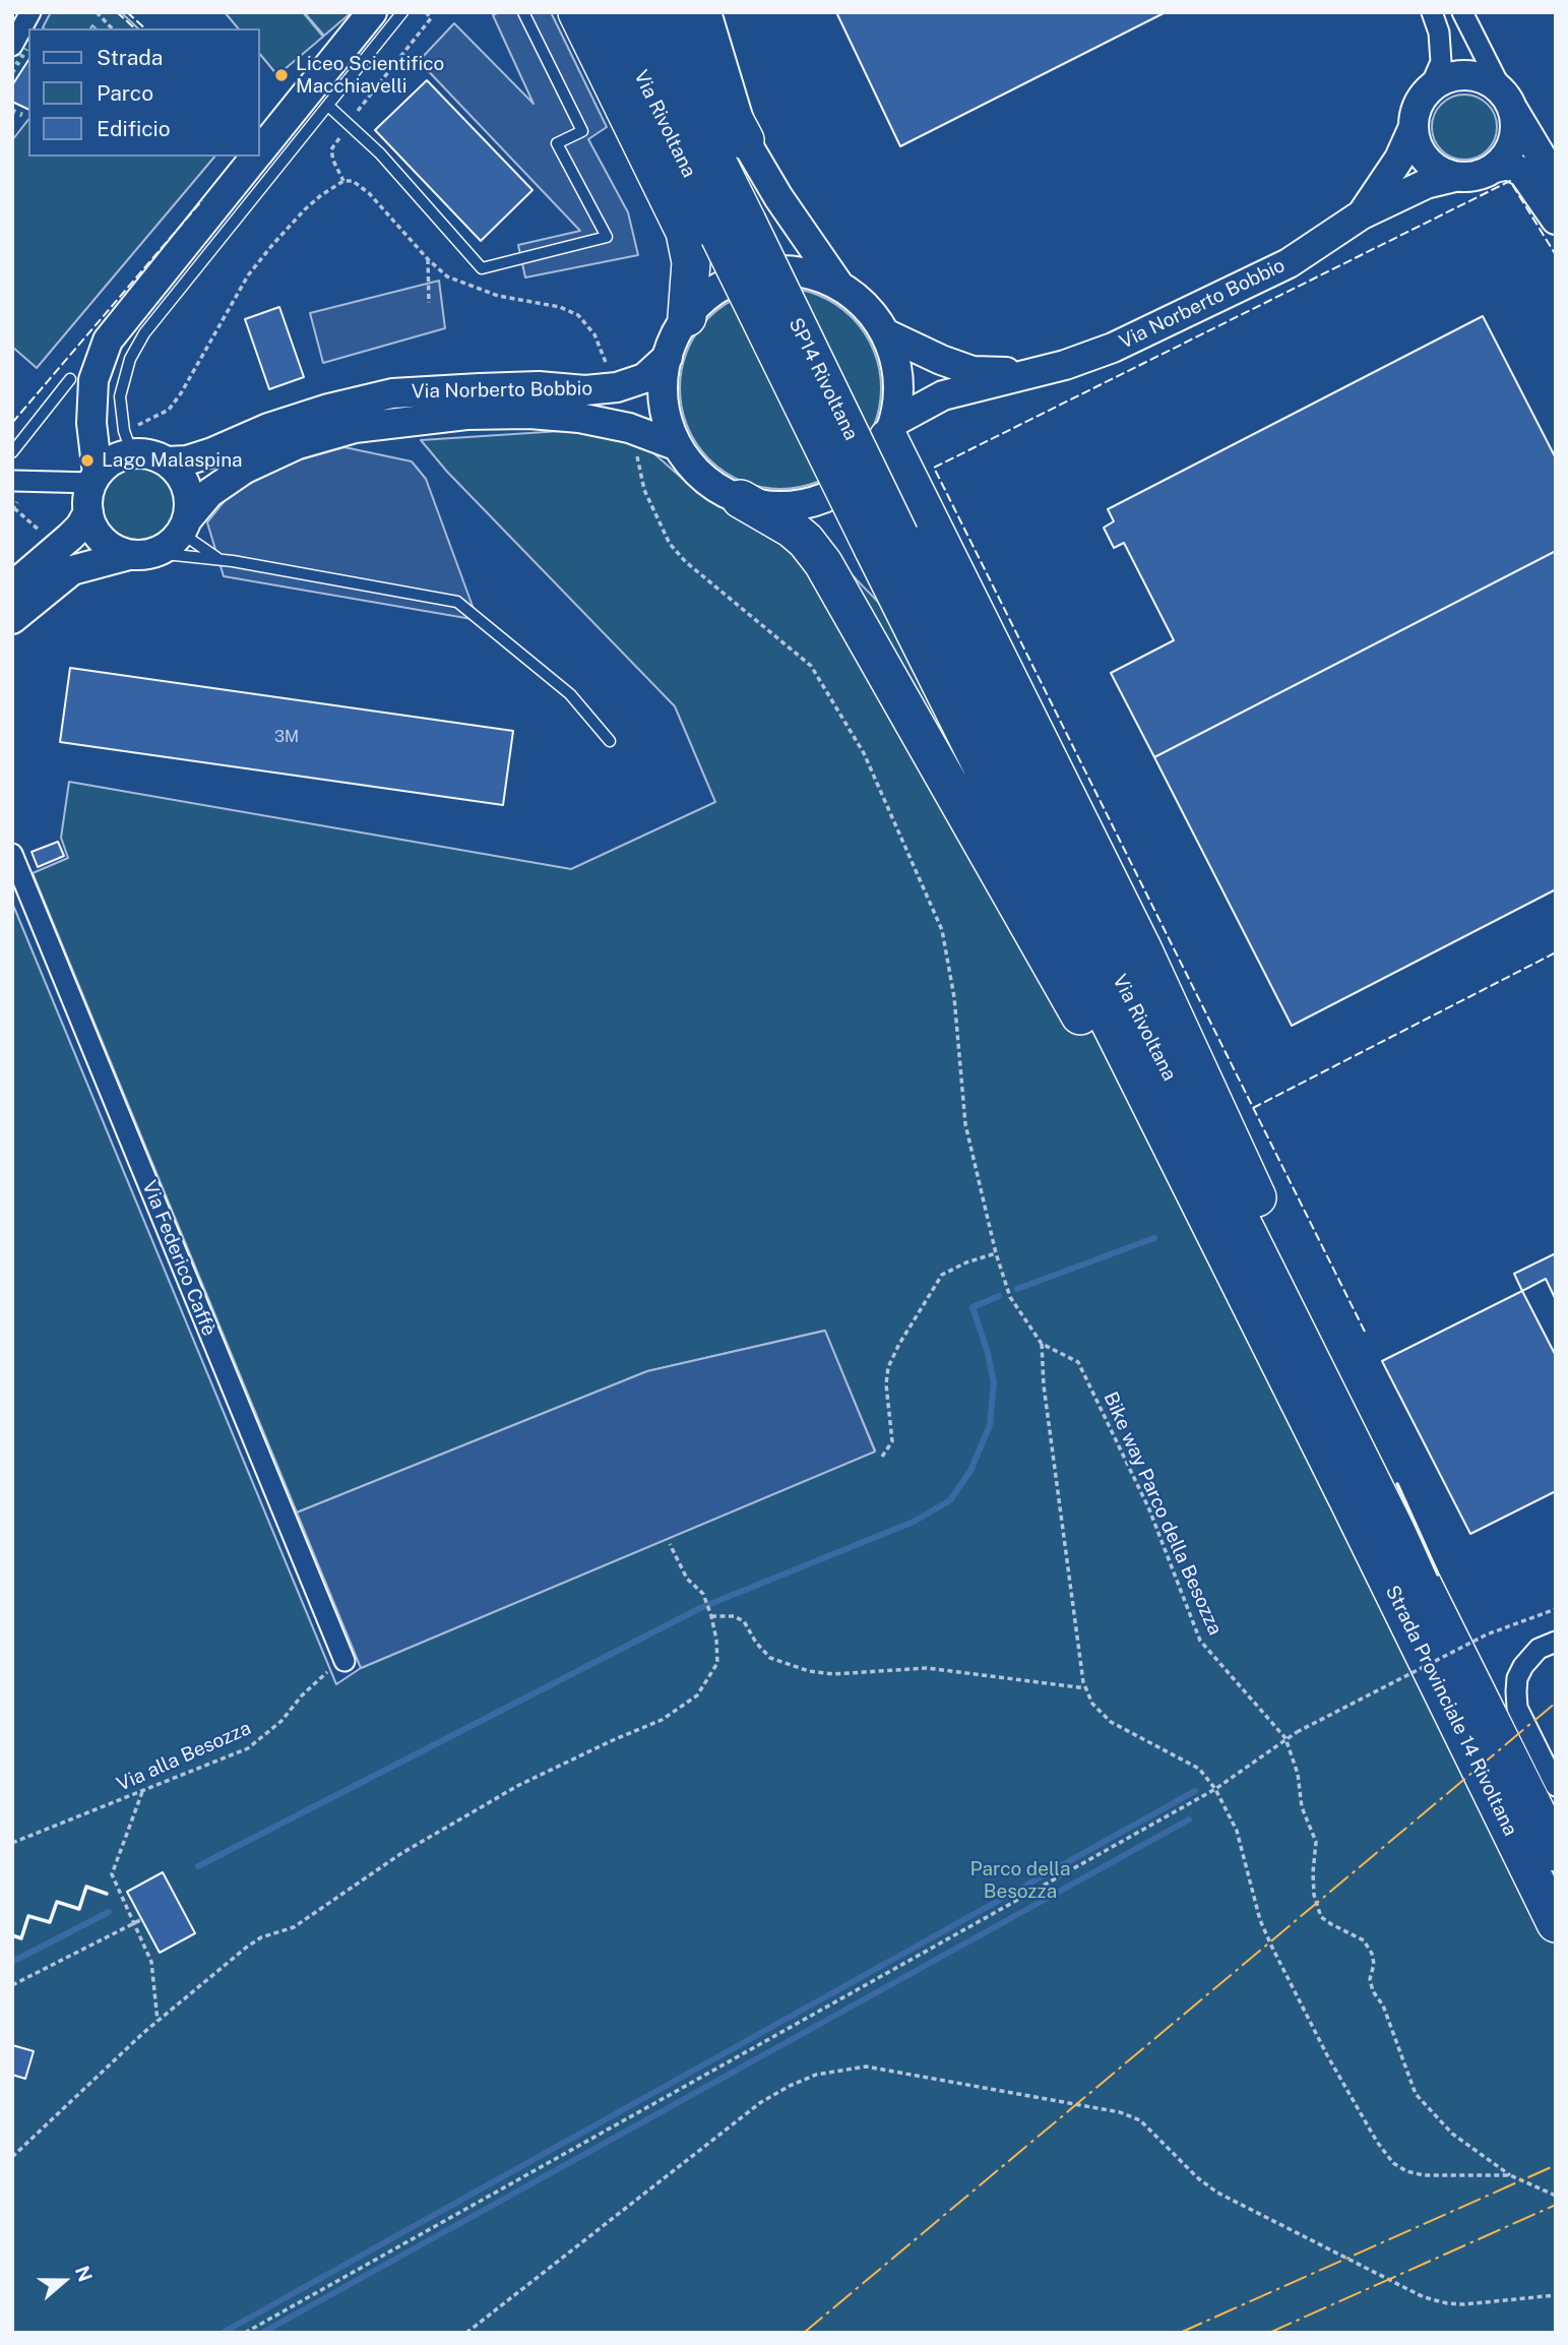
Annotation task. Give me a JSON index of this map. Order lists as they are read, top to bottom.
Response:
{
  "streets": {
    "highway": ["Via Rivoltana", "SP14 Rivoltana", "Strada Provinciale 14 Rivoltana"],
    "street": ["Via Norberto Bobbio", "Via Federico Caffè"],
    "path": ["Bike way Parco della Besozza", "Via alla Besozza"]
  },
  "crossings": [
    ["Via Rivoltana", "SP14 Rivoltana"],
    ["Via Rivoltana", "Strada Provinciale 14 Rivoltana"],
    ["Via Federico Caffè", "Via alla Besozza"]
  ],
  "parks": ["Parco della Besozza"],
  "places": ["Liceo Scientifico Macchiavelli", "Lago Malaspina"],
  "house_numbers": ["3M"],
  "legend": ["Strada", "Parco", "Edificio"],
  "north": "right"
}
